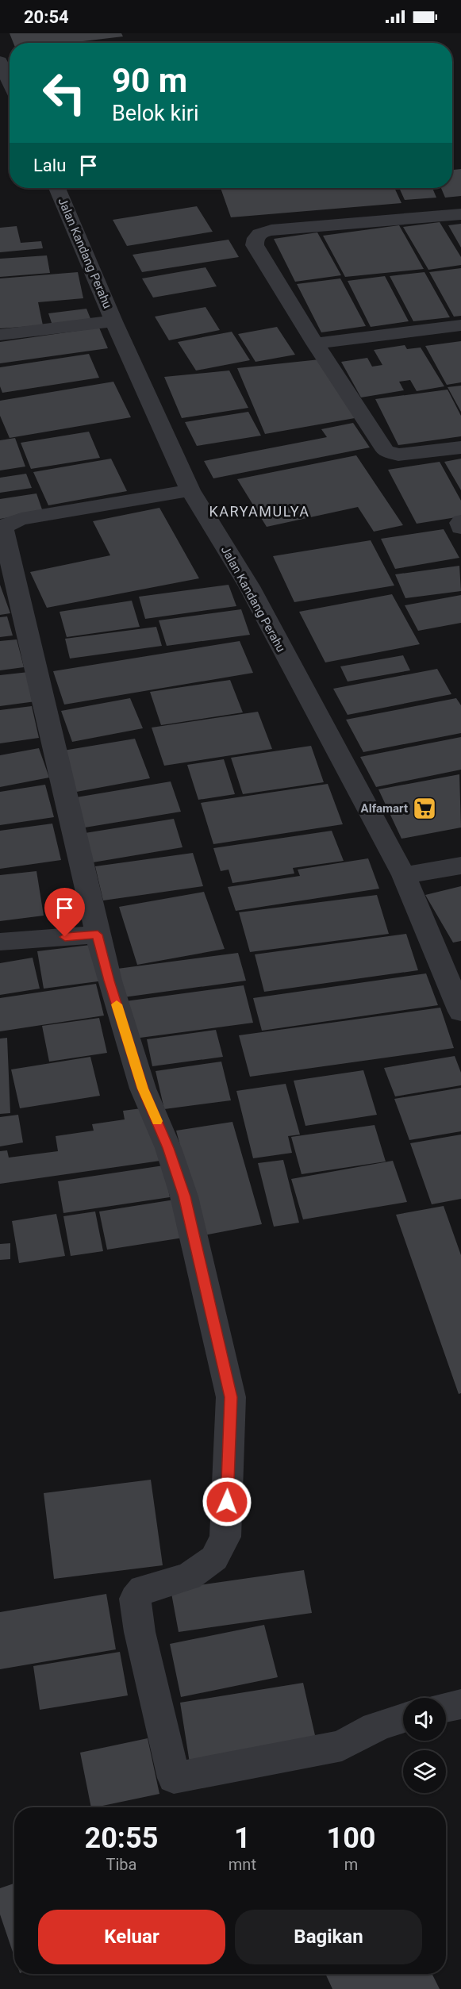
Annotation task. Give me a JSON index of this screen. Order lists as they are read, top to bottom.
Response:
{
  "streets": {
    "street": ["Jalan Kandang Perahu"]
  },
  "districts": ["KARYAMULYA"],
  "places": {
    "supermarket": ["Alfamart"]
  },
  "page": {
    "status": "20:54",
    "turn": ["90 m", "Belok kiri"],
    "then": "Lalu",
    "eta": [
      "20:55",
      "Tiba",
      "1",
      "mnt",
      "100",
      "m"
    ],
    "buttons": ["Keluar", "Bagikan"]
  }
}
